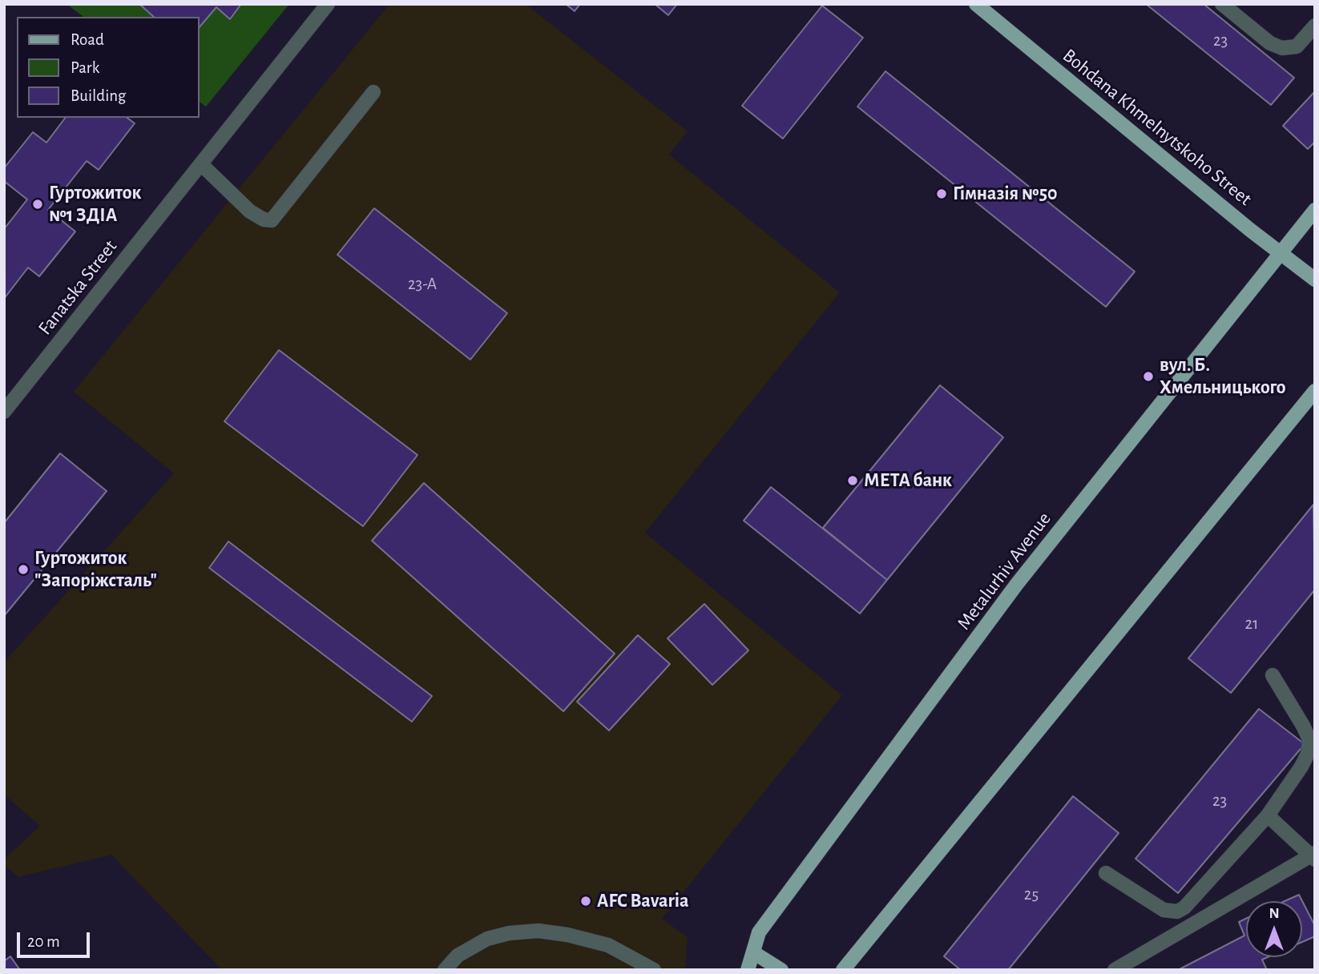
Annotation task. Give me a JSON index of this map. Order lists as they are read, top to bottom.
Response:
{
  "streets": {
    "main road": ["Bohdana Khmelnytskoho Street", "Metalurhiv Avenue"],
    "street": ["Fanatska Street"]
  },
  "crossings": [
    ["Bohdana Khmelnytskoho Street", "Metalurhiv Avenue"]
  ],
  "places": [
    "Гімназія №50",
    "Гуртожиток №1 ЗДІА",
    "вул. Б. Хмельницького",
    "МЕТА банк",
    "Гуртожиток \"Запоріжсталь\"",
    "AFC Bavaria"
  ],
  "house_numbers": [
    "23",
    "23-А",
    "21",
    "23",
    "25"
  ],
  "legend": ["Road", "Park", "Building"],
  "scale_bar": "20 m",
  "north": "top"
}
